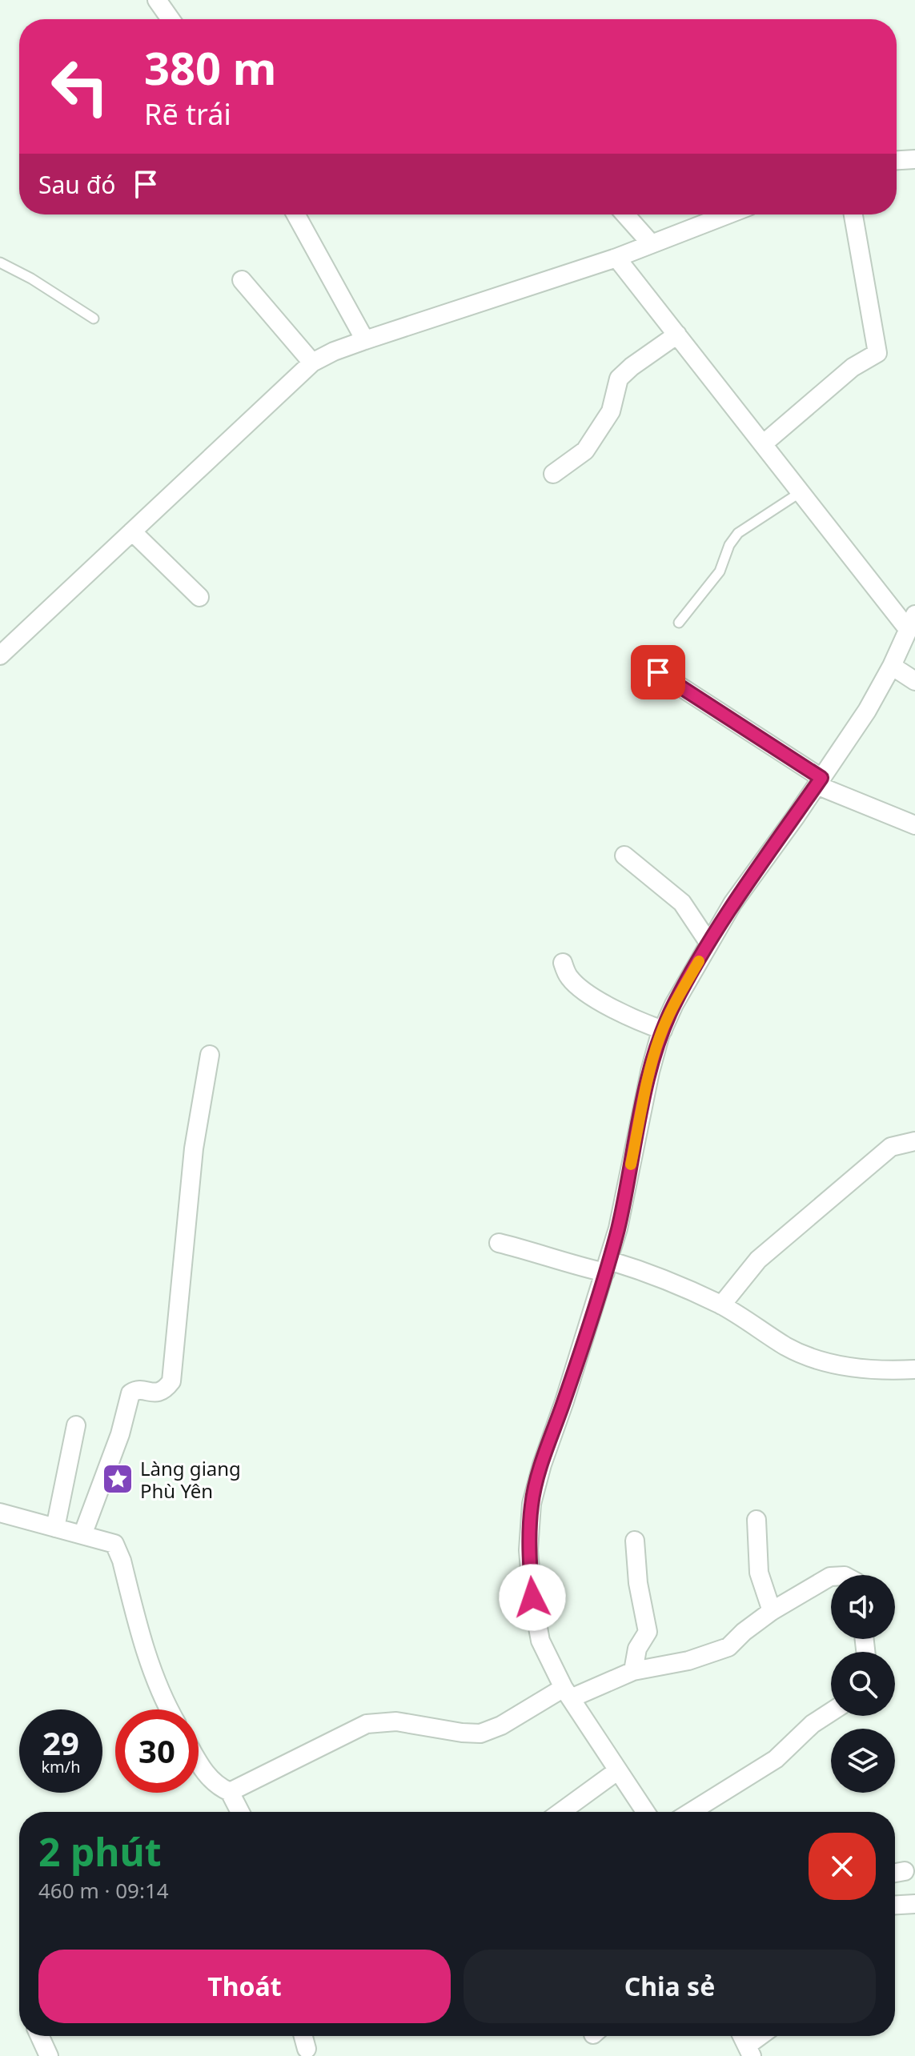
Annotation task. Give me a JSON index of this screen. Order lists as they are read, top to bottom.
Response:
{
  "places": {
    "place": ["Làng giang Phù Yên"]
  },
  "page": {
    "turn": ["380 m", "Rẽ trái"],
    "then": "Sau đó",
    "speed": "29 km/h",
    "limit": "30",
    "heading": ["2 phút", "460 m · 09:14"],
    "buttons": ["Thoát", "Chia sẻ"]
  }
}
